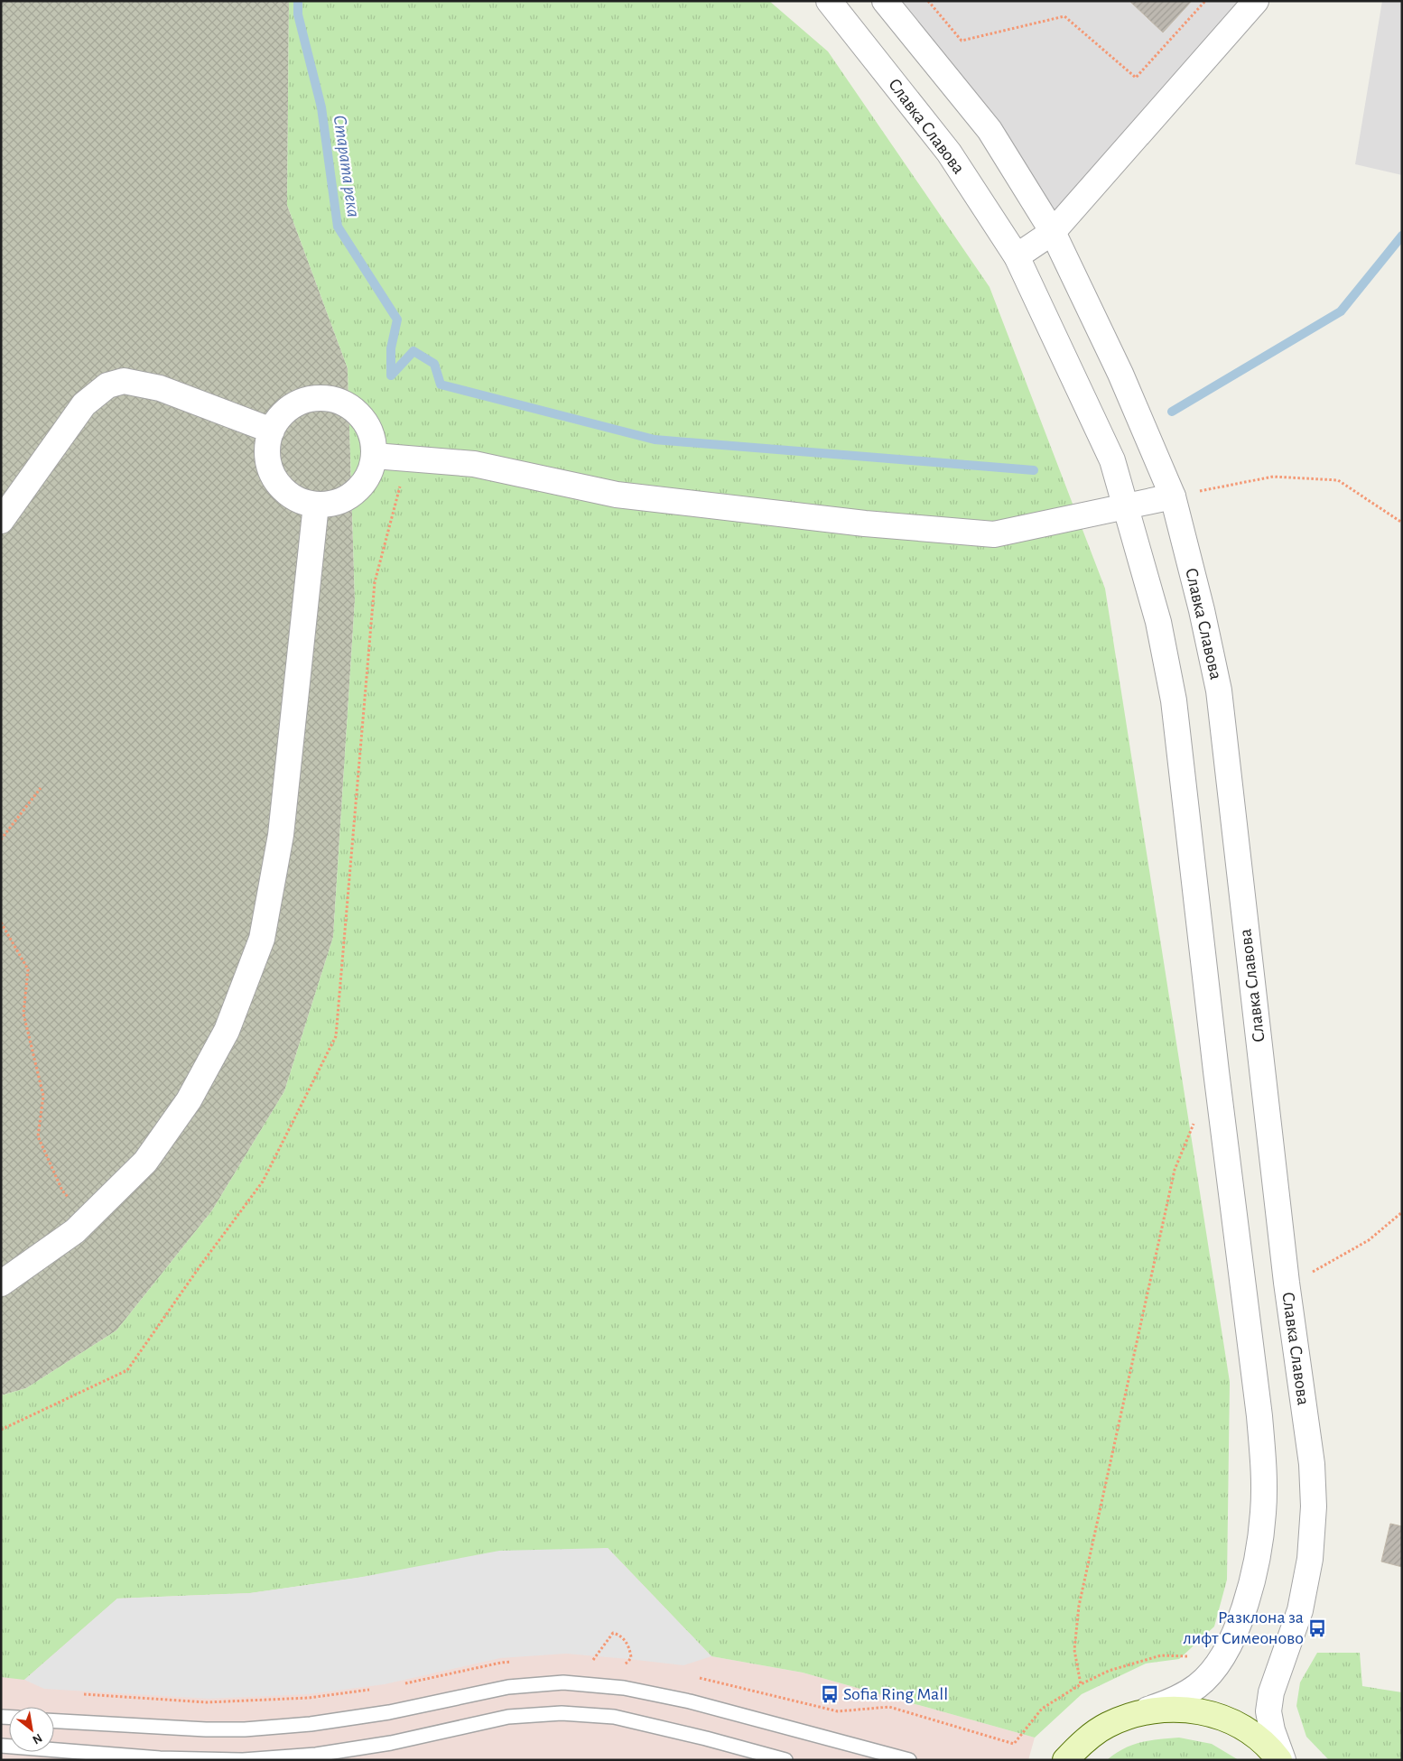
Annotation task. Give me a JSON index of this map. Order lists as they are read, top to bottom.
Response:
{
  "streets": {
    "street": ["Славка Славова"]
  },
  "water": ["Старата река"],
  "places": {
    "bus stop": ["Разклона за лифт Симеоново", "Sofia Ring Mall"]
  },
  "north": "bottom right"
}
